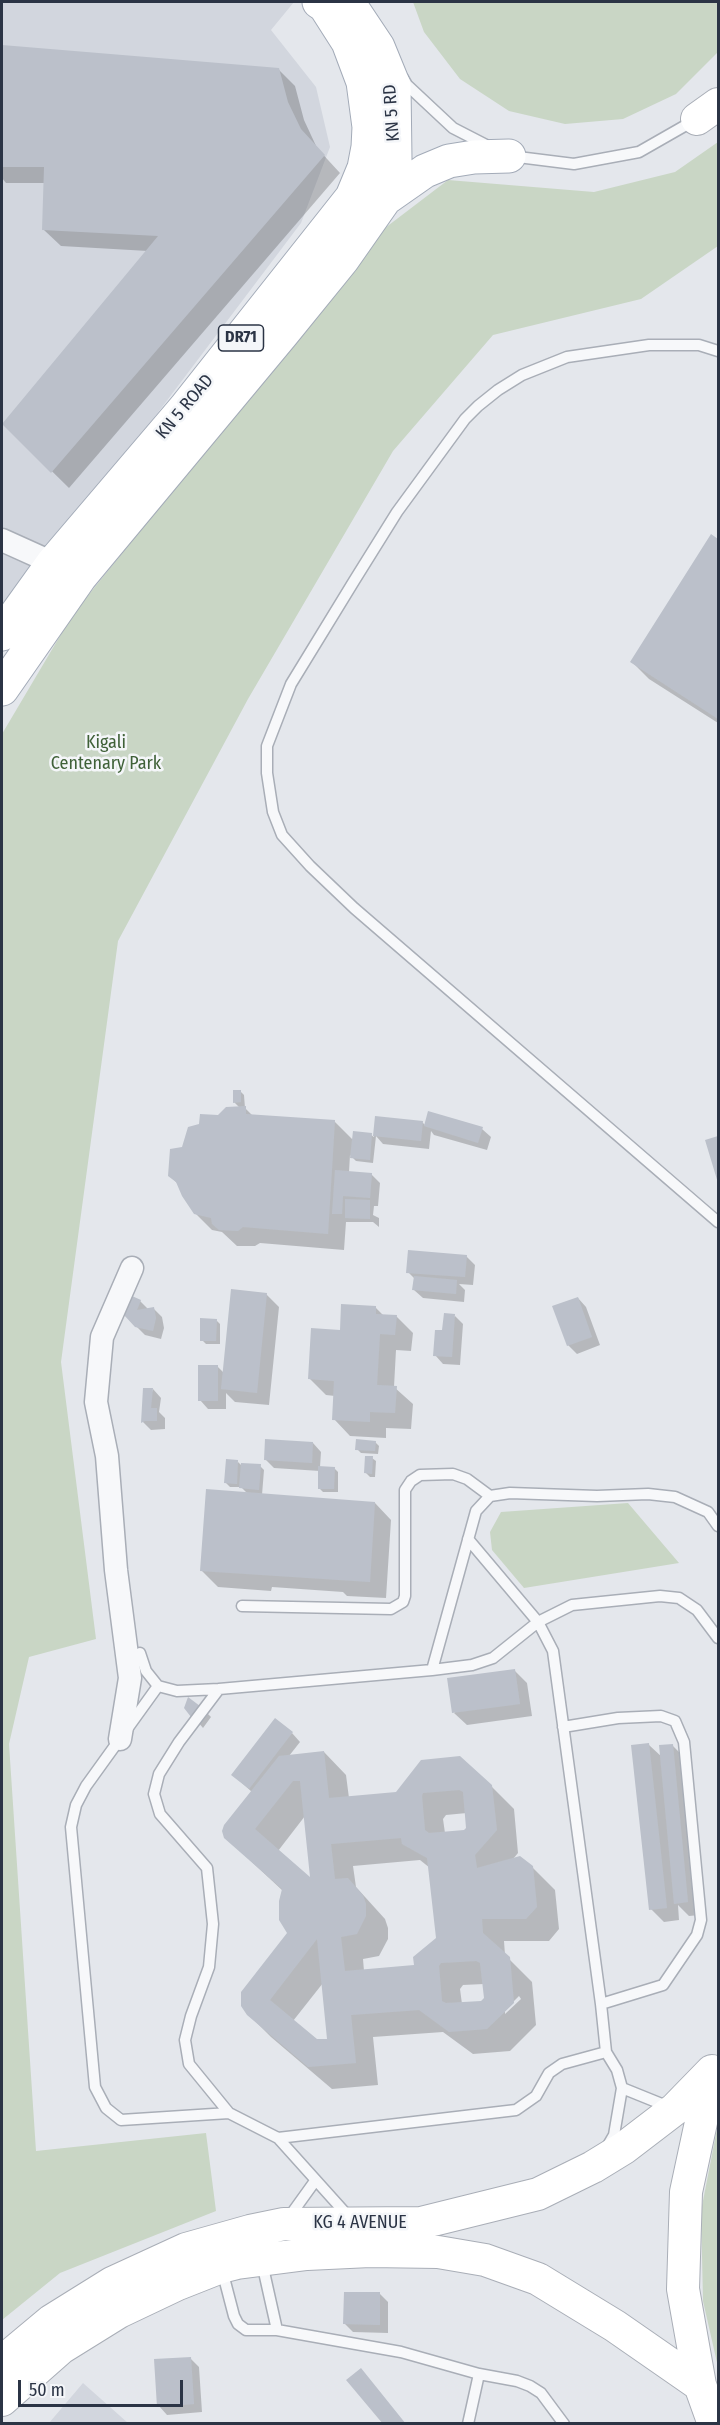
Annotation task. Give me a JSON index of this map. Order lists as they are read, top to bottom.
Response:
{
  "streets": {
    "main road": [
      "KN 5 RD",
      "DR71",
      "KN 5 ROAD",
      "KG 4 AVENUE"
    ]
  },
  "crossings": [
    ["KN 5 RD", "KN 5 ROAD"]
  ],
  "parks": ["Kigali Centenary Park"],
  "scale_bar": "50 m"
}
